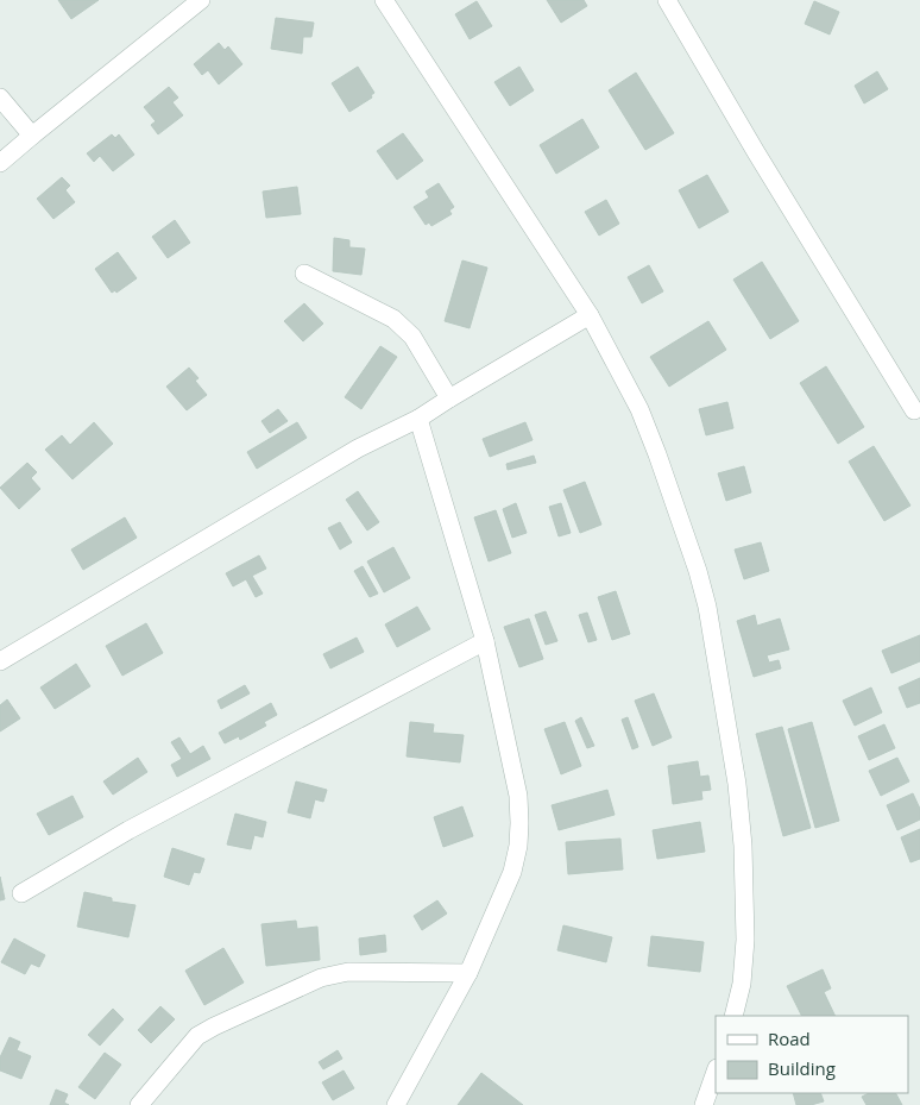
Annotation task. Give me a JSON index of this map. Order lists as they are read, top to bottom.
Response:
{
  "legend": ["Road", "Building"]
}
